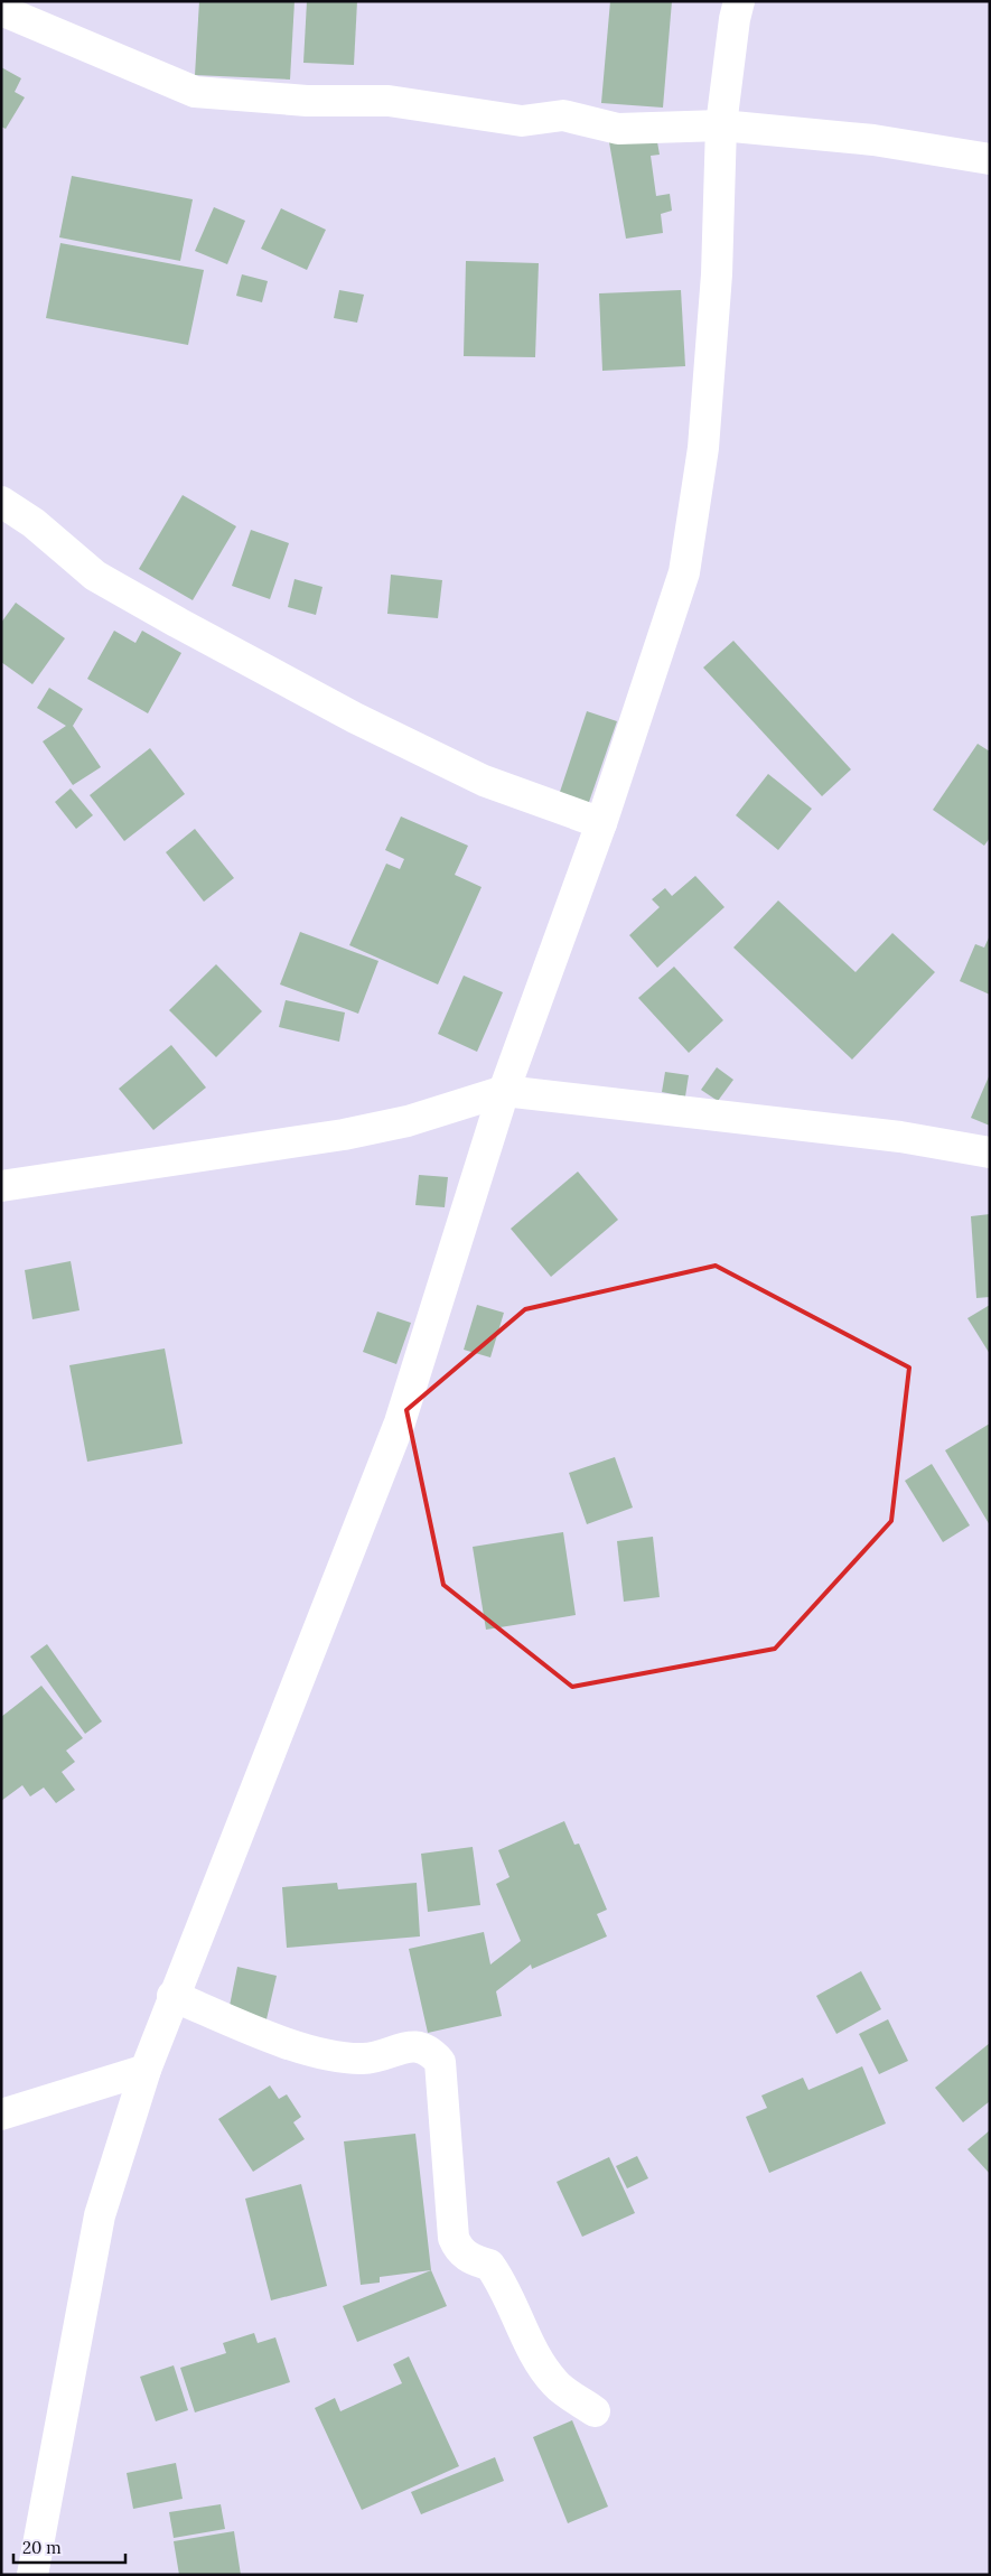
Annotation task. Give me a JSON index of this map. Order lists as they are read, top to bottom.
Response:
{
  "scale_bar": "20 m"
}
